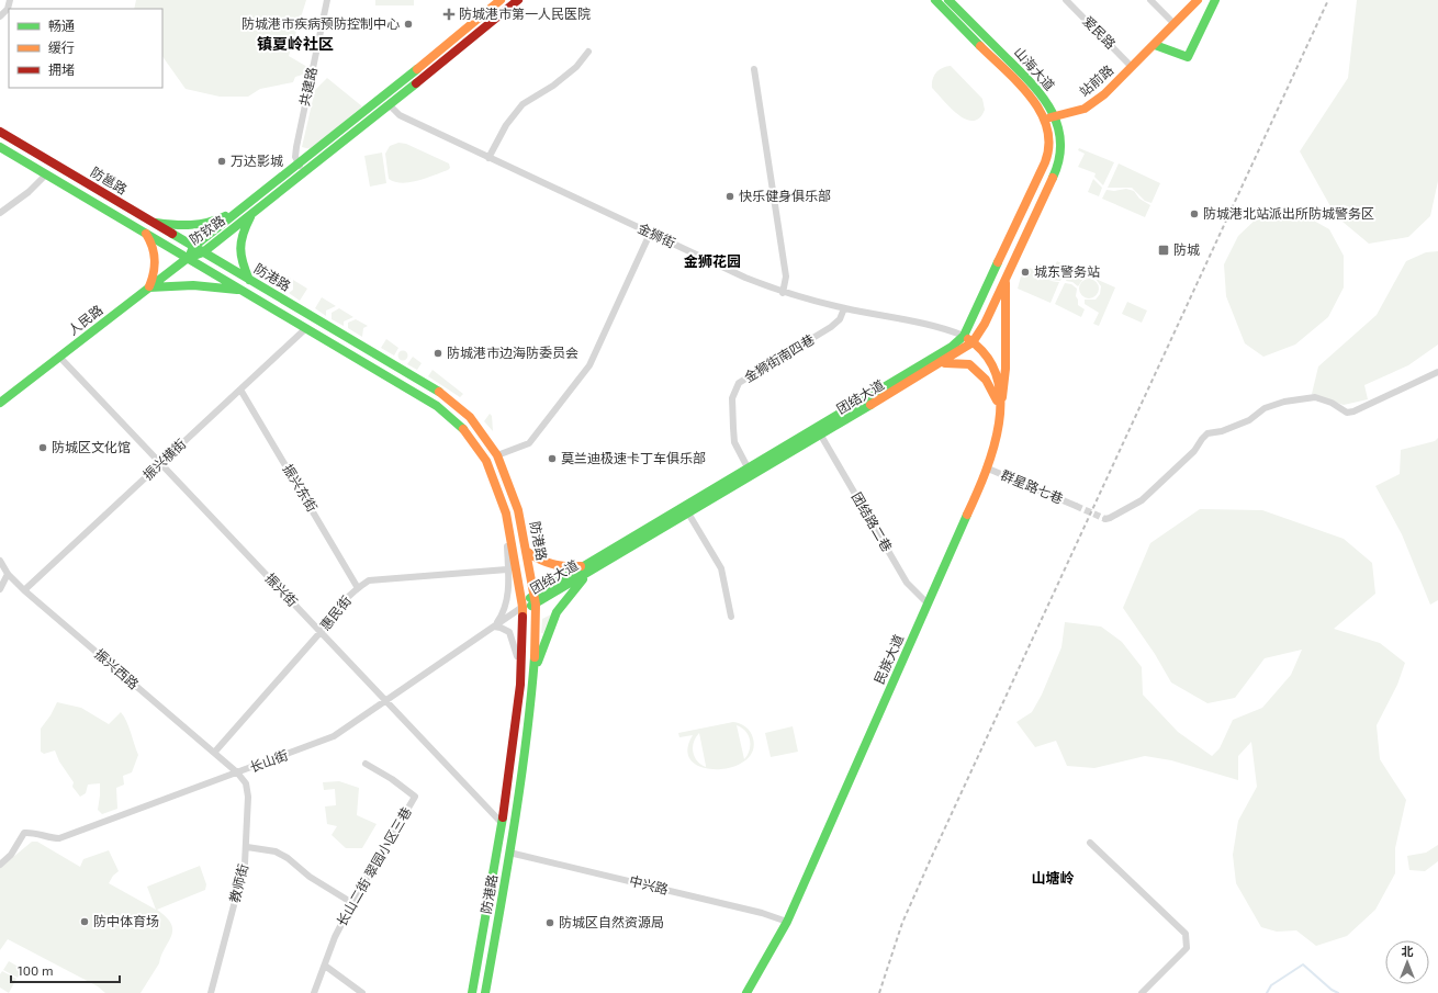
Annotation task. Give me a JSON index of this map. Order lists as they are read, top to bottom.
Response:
{
  "streets": {
    "main road": [
      "山海大道",
      "站前路",
      "防邕路",
      "防钦路",
      "防港路",
      "人民路",
      "团结大道",
      "民族大道"
    ],
    "street": [
      "爱民路",
      "共建路",
      "金狮街",
      "金狮街南四巷",
      "振兴横街",
      "群星路七巷",
      "振兴东街",
      "团结路二巷",
      "振兴街",
      "惠民街",
      "振兴西路",
      "长山街",
      "长山二街 翠园小区三巷",
      "教师街",
      "中兴路"
    ]
  },
  "crossings": [
    ["爱民路", "站前路"],
    ["山海大道", "站前路"],
    ["山海大道", "团结大道"],
    ["共建路", "防钦路"],
    ["防邕路", "防钦路"],
    ["防邕路", "防港路"],
    ["防邕路", "人民路"],
    ["防钦路", "金狮街"],
    ["防钦路", "防港路"],
    ["防钦路", "人民路"],
    ["金狮街", "金狮街南四巷"],
    ["金狮街", "团结大道"],
    ["金狮街", "民族大道"],
    ["防港路", "人民路"],
    ["防港路", "团结大道"],
    ["防港路", "振兴横街"],
    ["防港路", "振兴街"],
    ["防港路", "长山街"],
    ["防港路", "中兴路"],
    ["人民路", "振兴街"],
    ["金狮街南四巷", "团结大道"],
    ["团结大道", "团结路二巷"],
    ["团结大道", "民族大道"],
    ["团结大道", "长山街"],
    ["振兴横街", "振兴东街"],
    ["振兴横街", "振兴街"],
    ["振兴横街", "振兴西路"],
    ["群星路七巷", "民族大道"],
    ["振兴东街", "惠民街"],
    ["团结路二巷", "民族大道"],
    ["振兴街", "惠民街"],
    ["振兴街", "长山街"],
    ["惠民街", "振兴西路"],
    ["民族大道", "中兴路"],
    ["振兴西路", "长山街"],
    ["振兴西路", "教师街"],
    ["长山街", "教师街"]
  ],
  "districts": ["镇夏岭社区", "金狮花园", "山塘岭"],
  "places": {
    "health": ["防城港市第一人民医院"],
    "other": [
      "防城港市疾病预防控制中心",
      "万达影城",
      "快乐健身俱乐部",
      "防城港北站派出所防城警务区",
      "城东警务站",
      "防城港市边海防委员会",
      "防城区文化馆",
      "莫兰迪极速卡丁车俱乐部",
      "防中体育场",
      "防城区自然资源局"
    ],
    "transit": ["防城"]
  },
  "legend": ["畅通", "缓行", "拥堵"],
  "scale_bar": "100 m",
  "north": "top"
}
